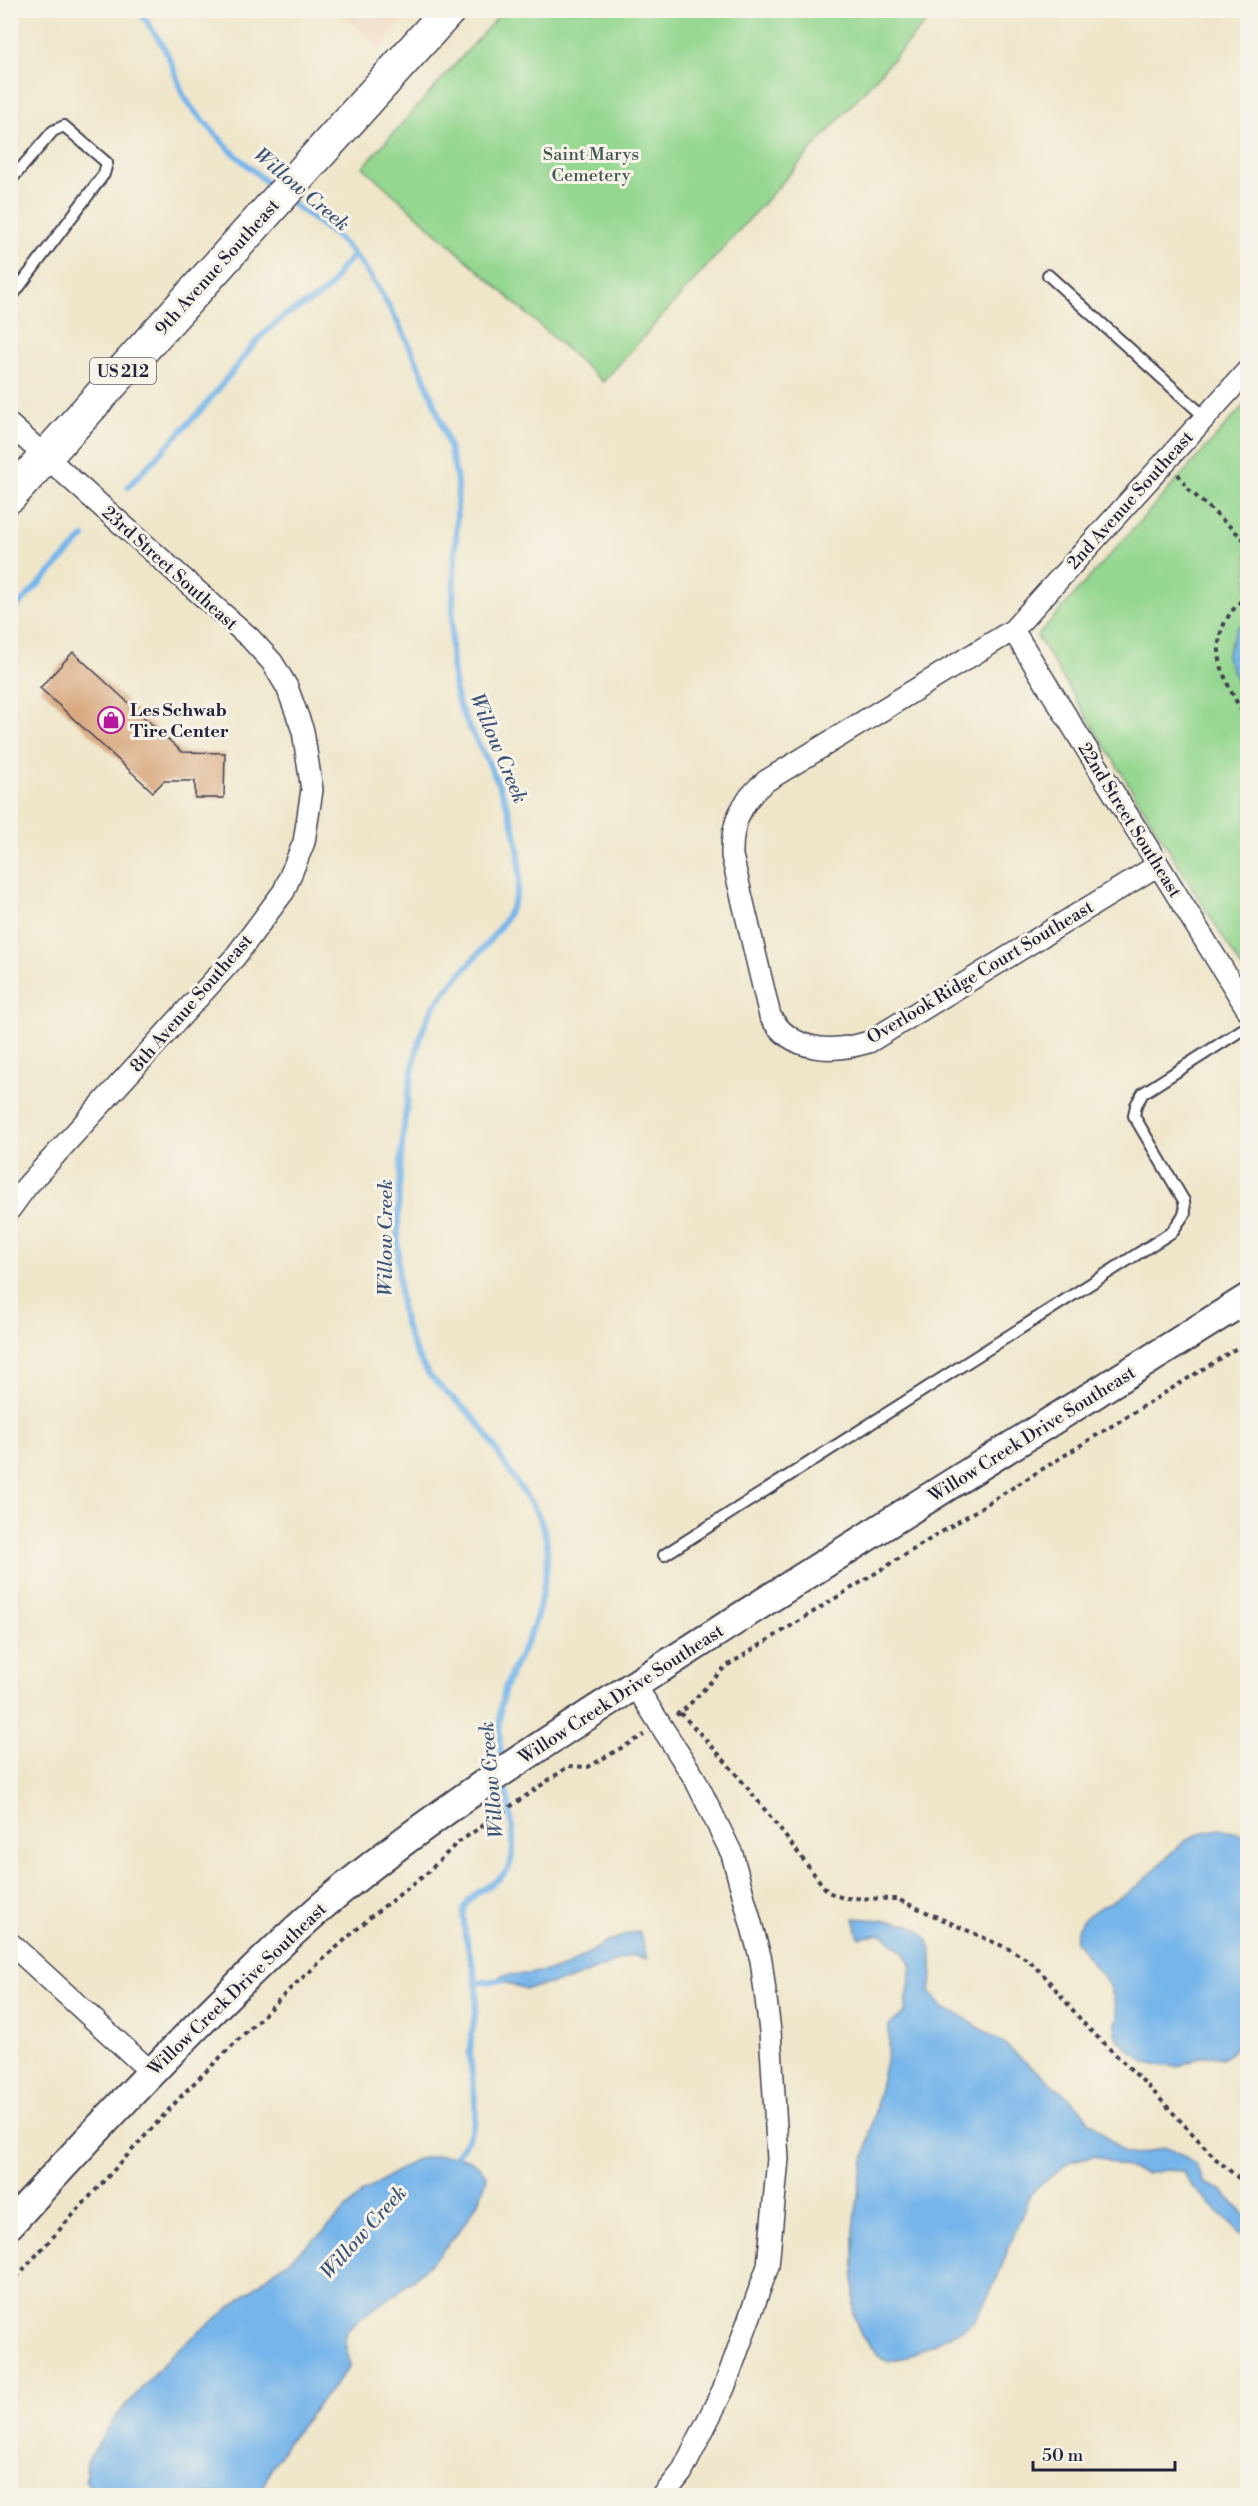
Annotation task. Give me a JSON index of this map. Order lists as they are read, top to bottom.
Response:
{
  "streets": {
    "main road": ["9th Avenue Southeast", "US 212", "Willow Creek Drive Southeast"],
    "street": [
      "2nd Avenue Southeast",
      "23rd Street Southeast",
      "22nd Street Southeast",
      "Overlook Ridge Court Southeast",
      "8th Avenue Southeast"
    ]
  },
  "crossings": [
    ["9th Avenue Southeast", "23rd Street Southeast"],
    ["2nd Avenue Southeast", "22nd Street Southeast"],
    ["2nd Avenue Southeast", "Overlook Ridge Court Southeast"],
    ["23rd Street Southeast", "8th Avenue Southeast"],
    ["22nd Street Southeast", "Overlook Ridge Court Southeast"]
  ],
  "water": ["Willow Creek"],
  "parks": ["Saint Marys Cemetery"],
  "places": {
    "shop": ["Les Schwab Tire Center"]
  },
  "scale_bar": "50 m"
}
